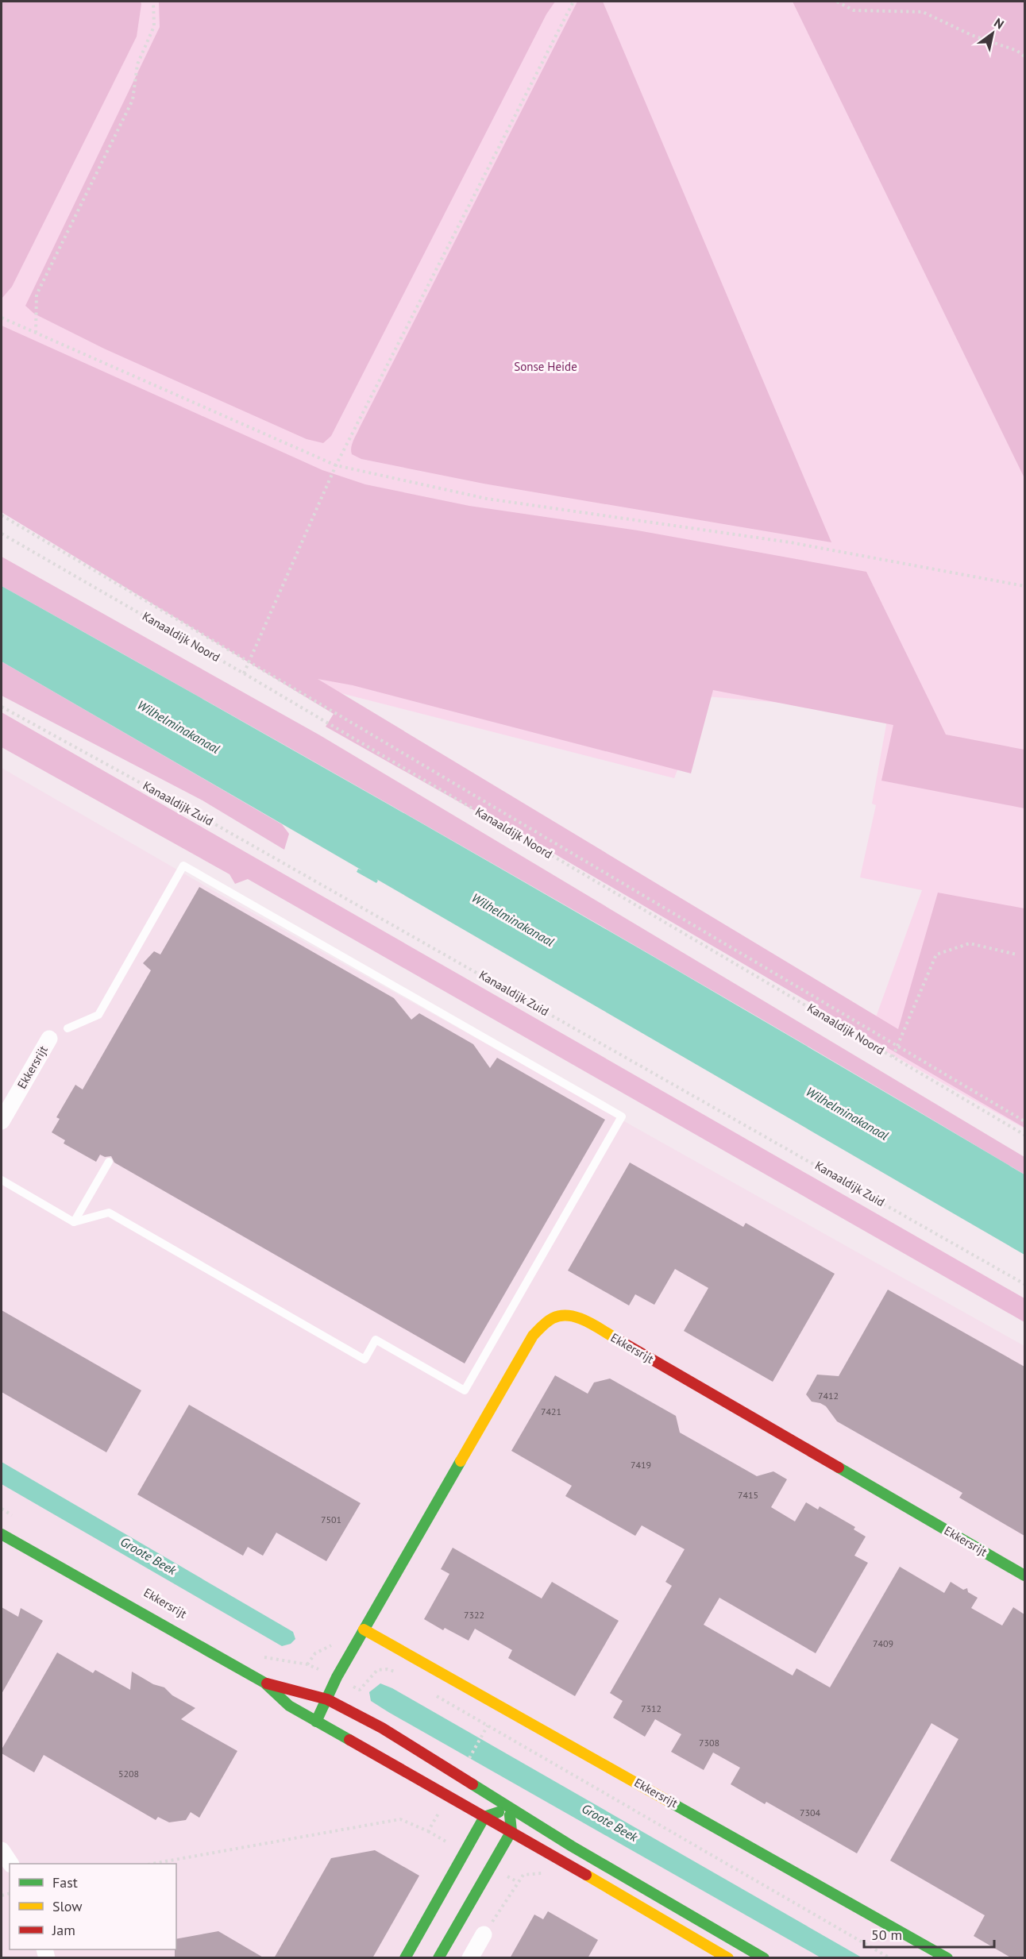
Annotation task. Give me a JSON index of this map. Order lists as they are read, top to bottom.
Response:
{
  "streets": {
    "main road": ["Ekkersrijt"],
    "path": ["Kanaaldijk Noord", "Kanaaldijk Zuid"]
  },
  "water": ["Wilhelminakanaal", "Groote Beek"],
  "parks": ["Sonse Heide"],
  "house_numbers": [
    "7412",
    "7421",
    "7419",
    "7415",
    "7501",
    "7322",
    "7409",
    "7312",
    "7308",
    "5208",
    "7304"
  ],
  "legend": ["Fast", "Slow", "Jam"],
  "scale_bar": "50 m",
  "north": "top right"
}
